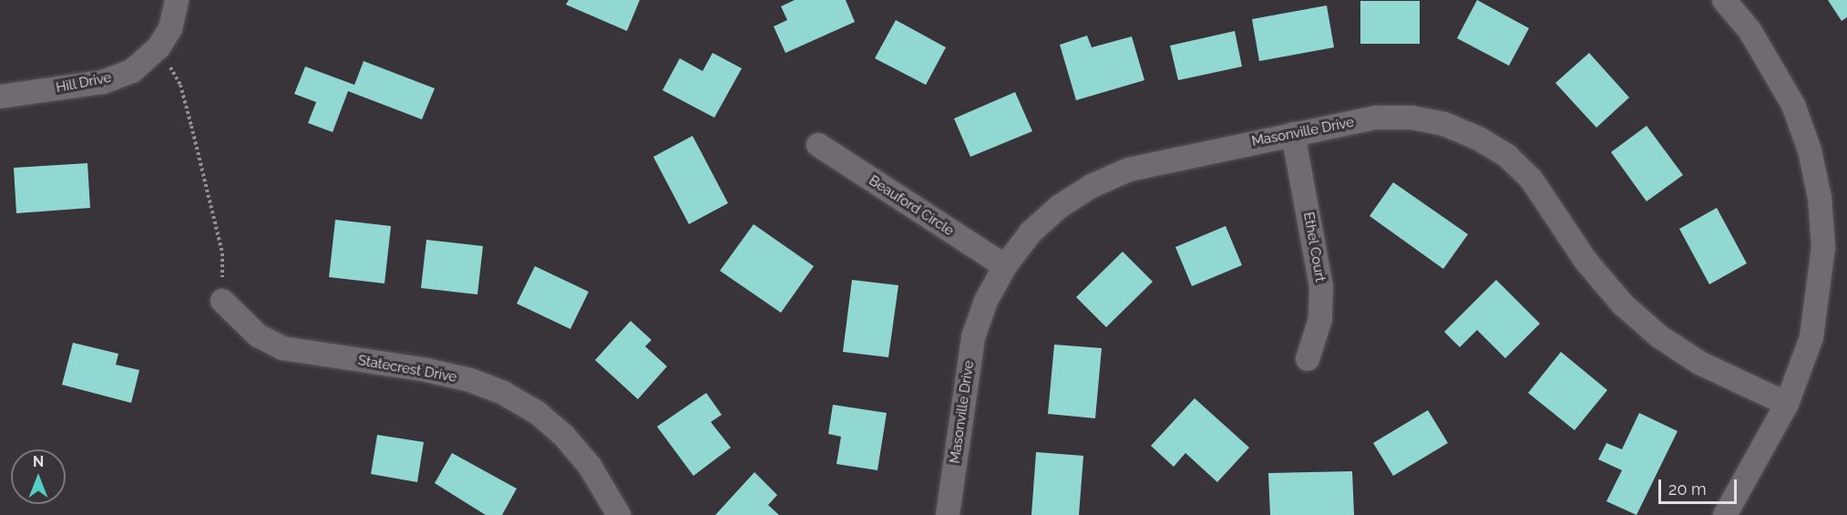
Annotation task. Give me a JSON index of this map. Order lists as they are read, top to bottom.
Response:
{
  "streets": {
    "street": [
      "Hill Drive",
      "Masonville Drive",
      "Beauford Circle",
      "Ethel Court",
      "Statecrest Drive"
    ]
  },
  "crossings": [
    ["Masonville Drive", "Beauford Circle"],
    ["Masonville Drive", "Ethel Court"]
  ],
  "scale_bar": "20 m",
  "north": "top"
}
